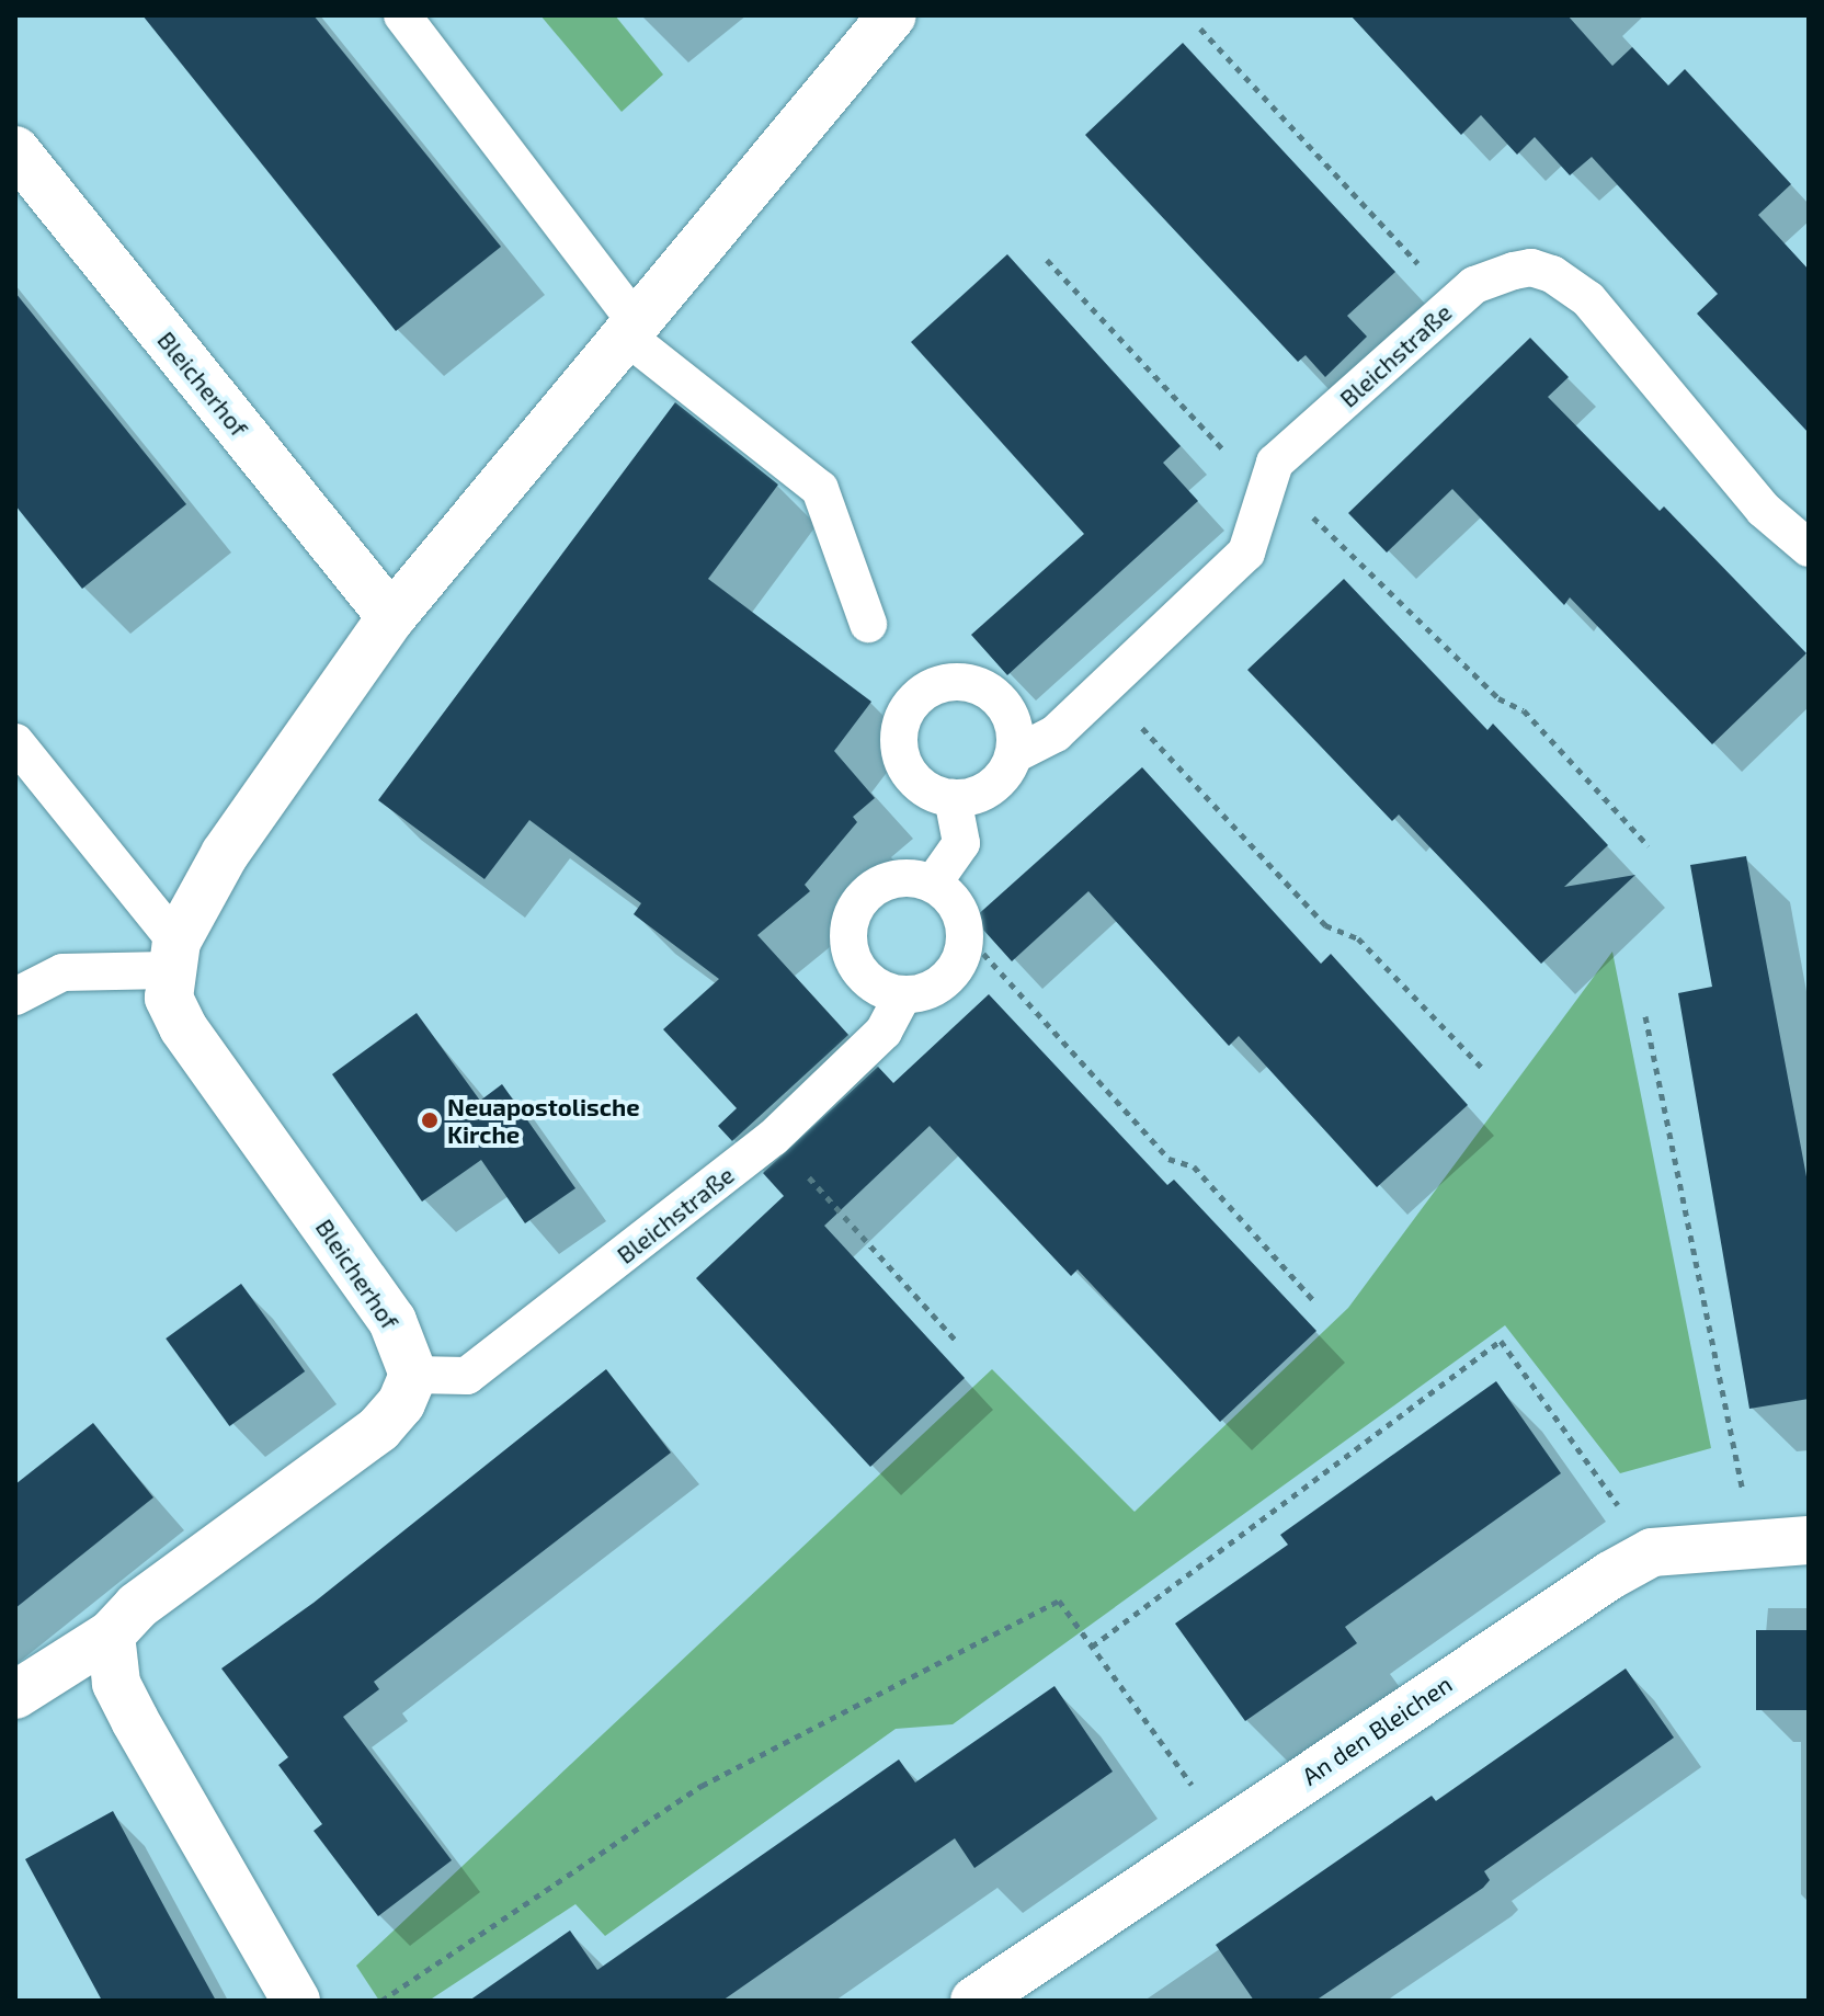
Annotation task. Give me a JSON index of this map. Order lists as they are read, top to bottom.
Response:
{
  "streets": {
    "street": ["Bleicherhof", "An den Bleichen"],
    "lane": ["Bleichstraße"]
  },
  "crossings": [
    ["Bleichstraße", "Bleicherhof"]
  ],
  "places": ["Neuapostolische Kirche"]
}
